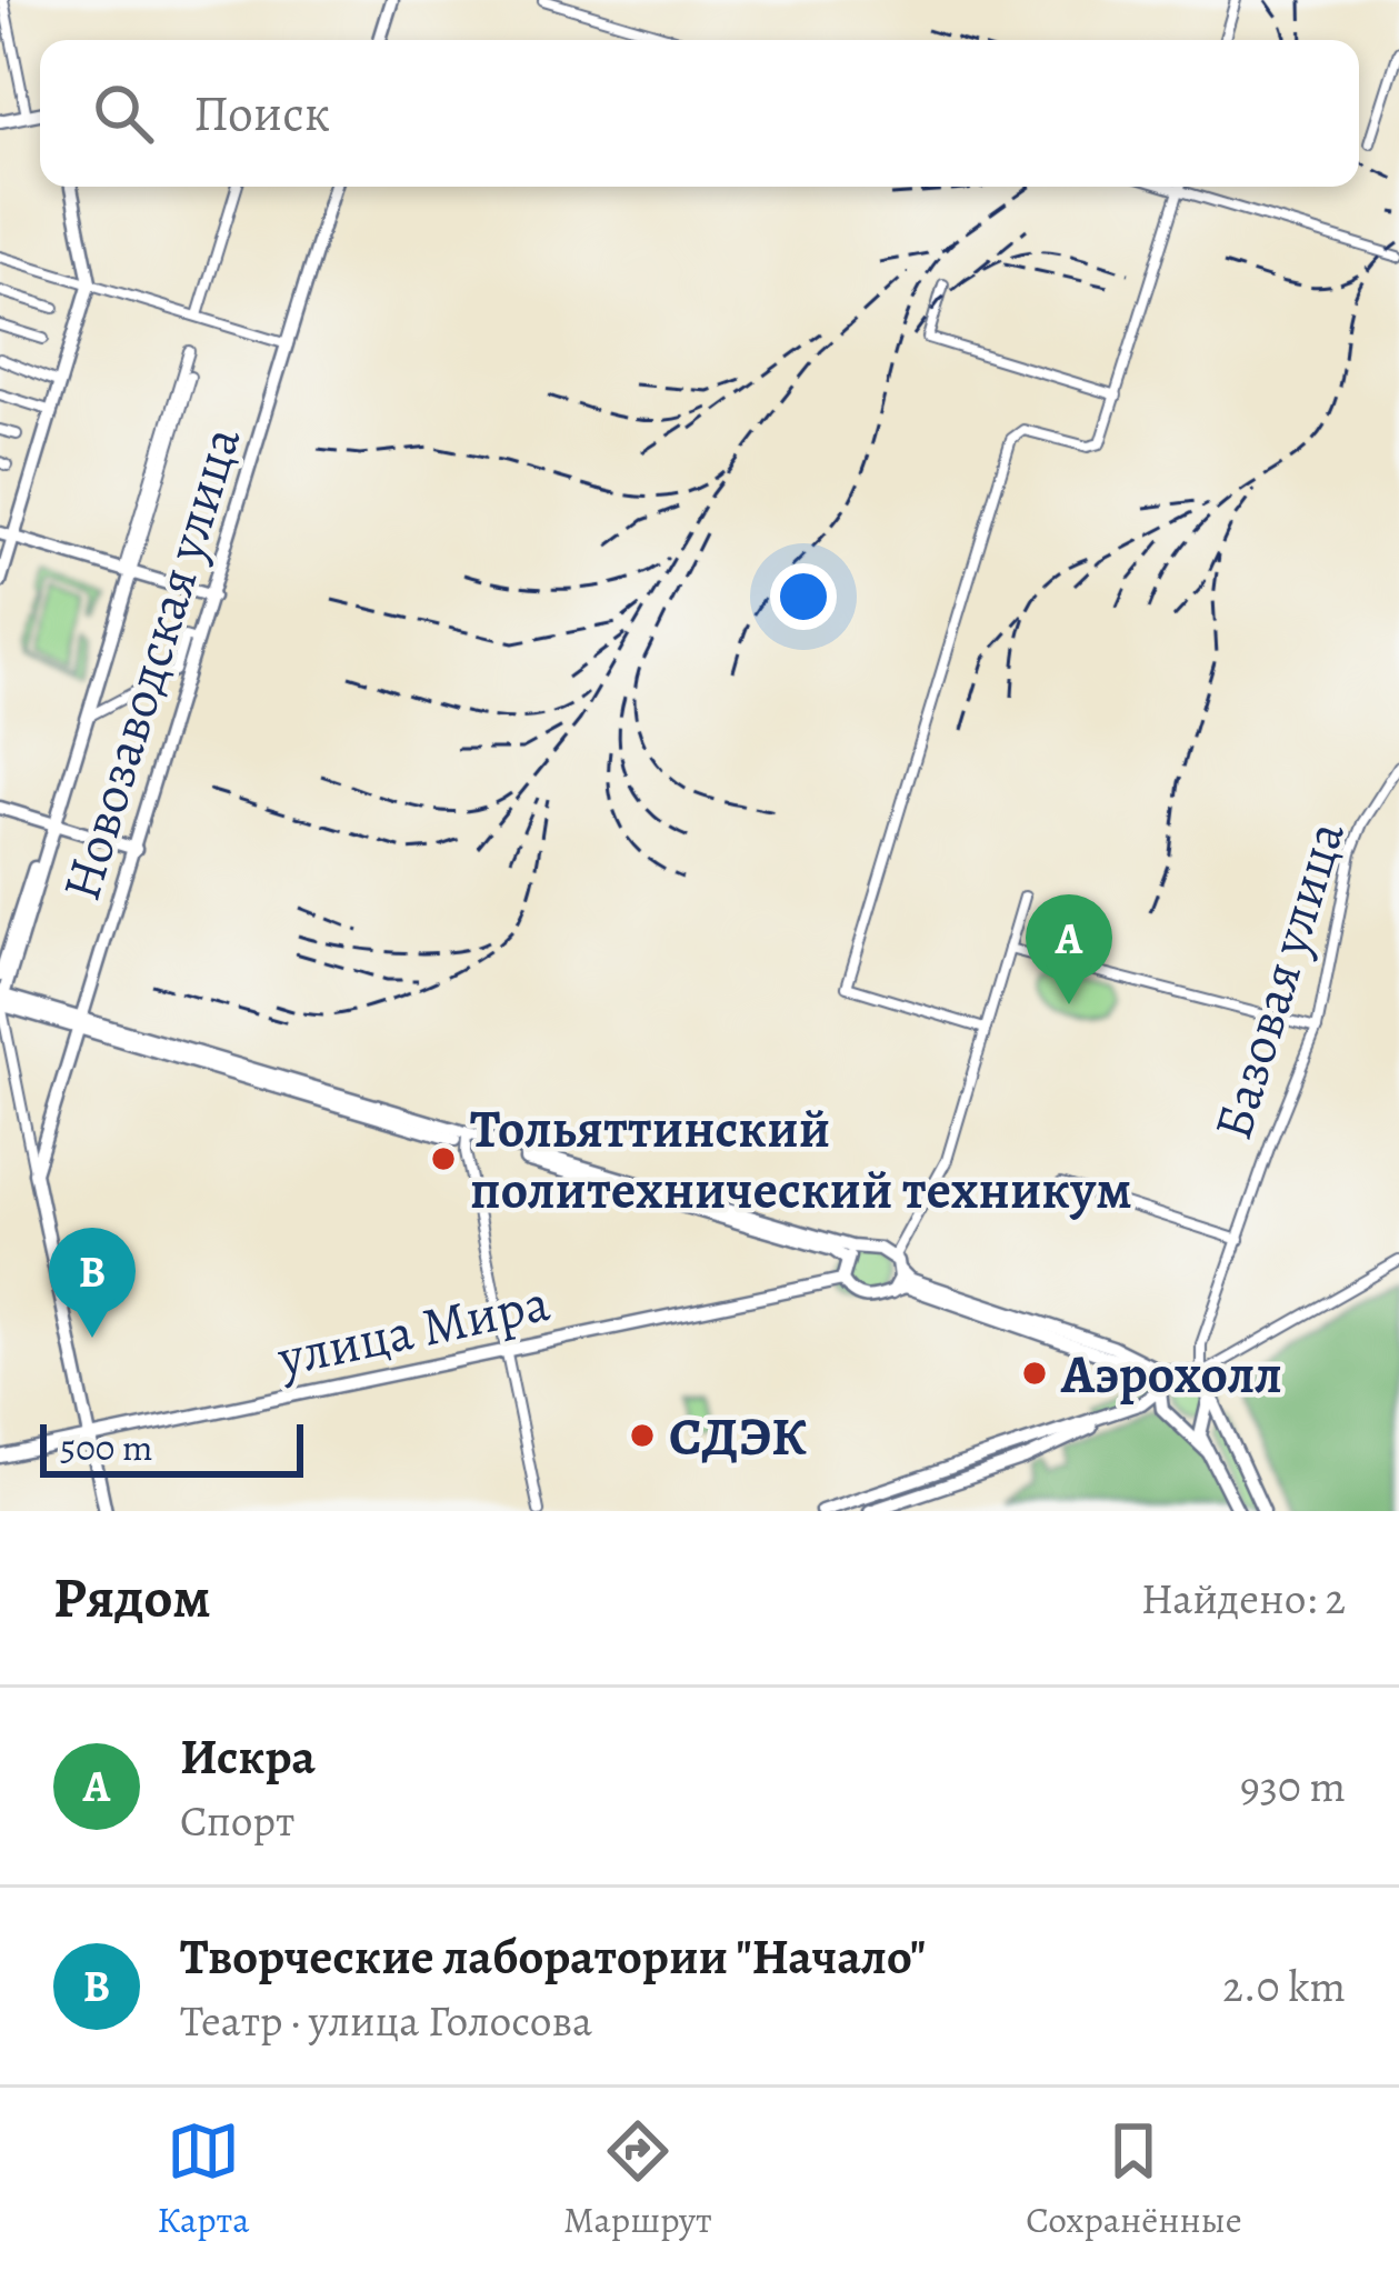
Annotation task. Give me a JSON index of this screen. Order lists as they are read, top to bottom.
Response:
{
  "streets": {
    "main road": ["Новозаводская улица", "улица Мира"],
    "street": ["Базовая улица"]
  },
  "places": ["Тольяттинский политехнический техникум", "Аэрохолл", "СДЭК"],
  "scale_bar": "500 m",
  "page": {
    "search": "Поиск",
    "pins": ["A", "B"],
    "scale": "500 m",
    "heading": ["Рядом", "Найдено: 2"],
    "list": [
      {
        "mark": "A",
        "name": "Искра",
        "note": "Спорт",
        "value": "930 m"
      },
      {
        "mark": "B",
        "name": "Творческие лаборатории \"Начало\"",
        "note": "Театр · улица Голосова",
        "value": "2.0 km"
      }
    ],
    "nav": ["Карта", "Маршрут", "Сохранённые"]
  }
}
